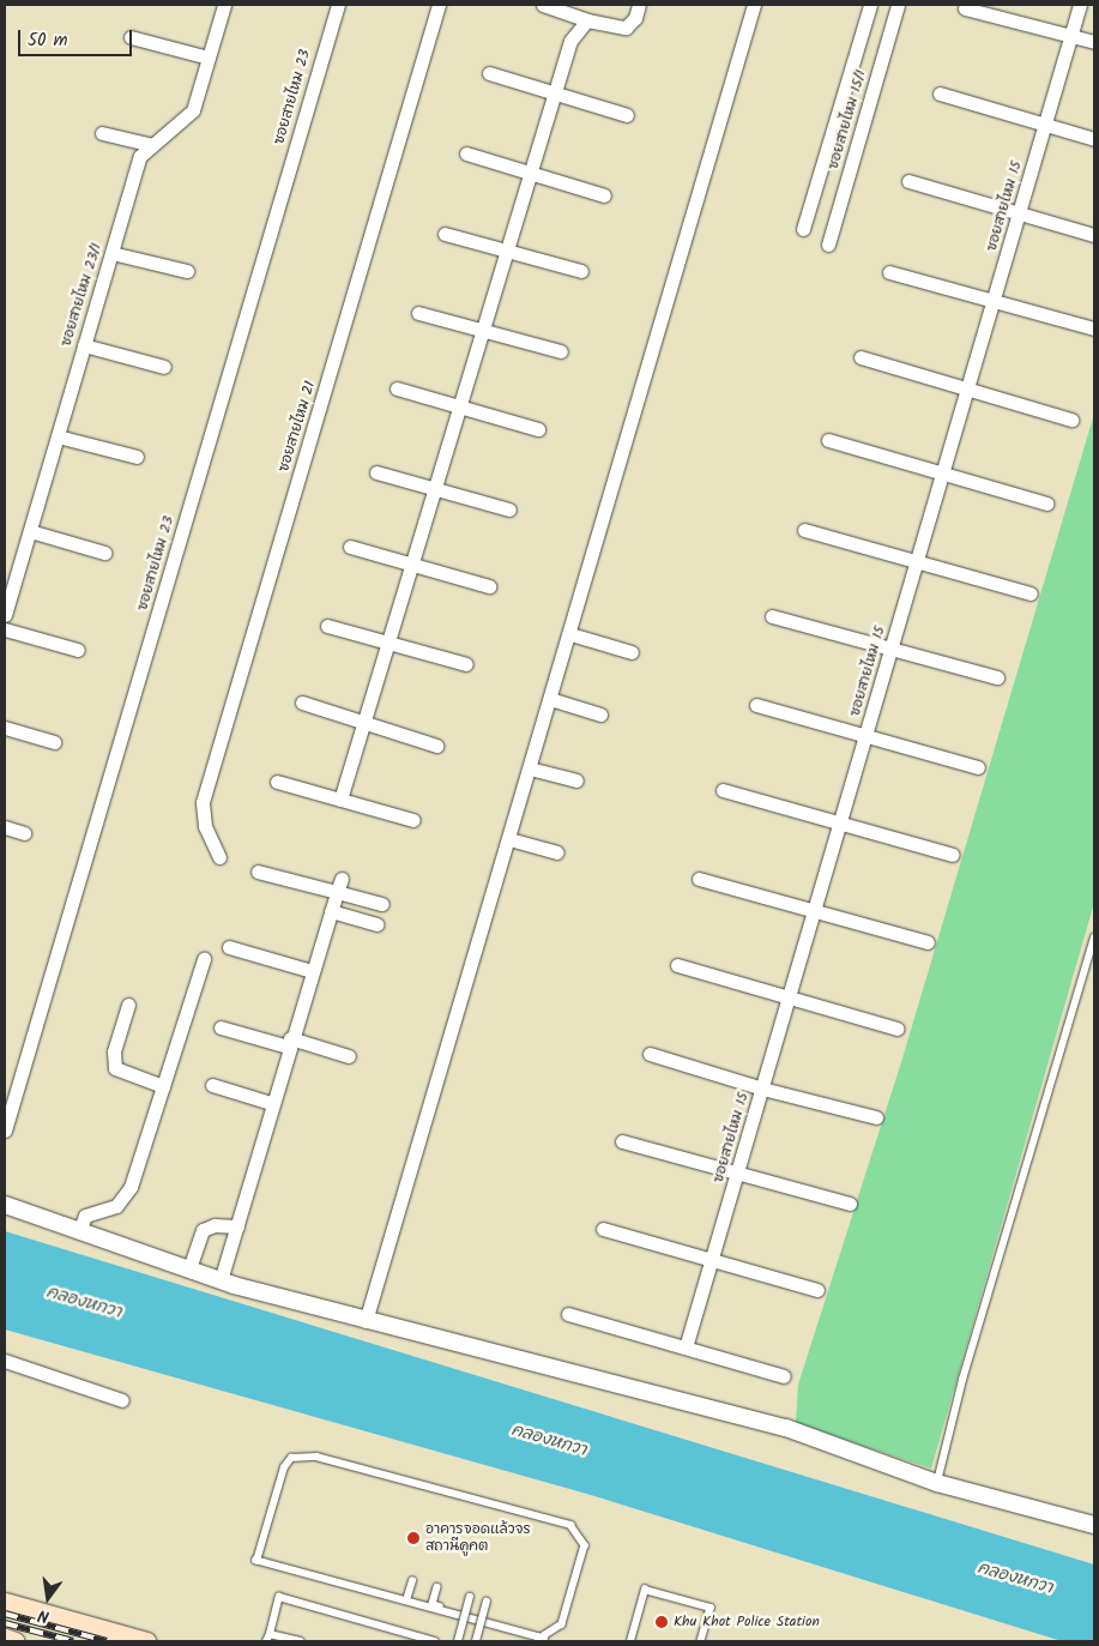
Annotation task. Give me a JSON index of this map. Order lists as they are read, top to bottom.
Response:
{
  "streets": {
    "street": [
      "ซอยสายไหม 23",
      "ซอยสายไหม 15/1",
      "ซอยสายไหม 15",
      "ซอยสายไหม 23/1",
      "ซอยสายไหม 21"
    ]
  },
  "water": ["คลองหกวา"],
  "places": ["อาคารจอดแล้วจร สถานีคูคต", "Khu Khot Police Station"],
  "scale_bar": "50 m",
  "north": "bottom"
}
